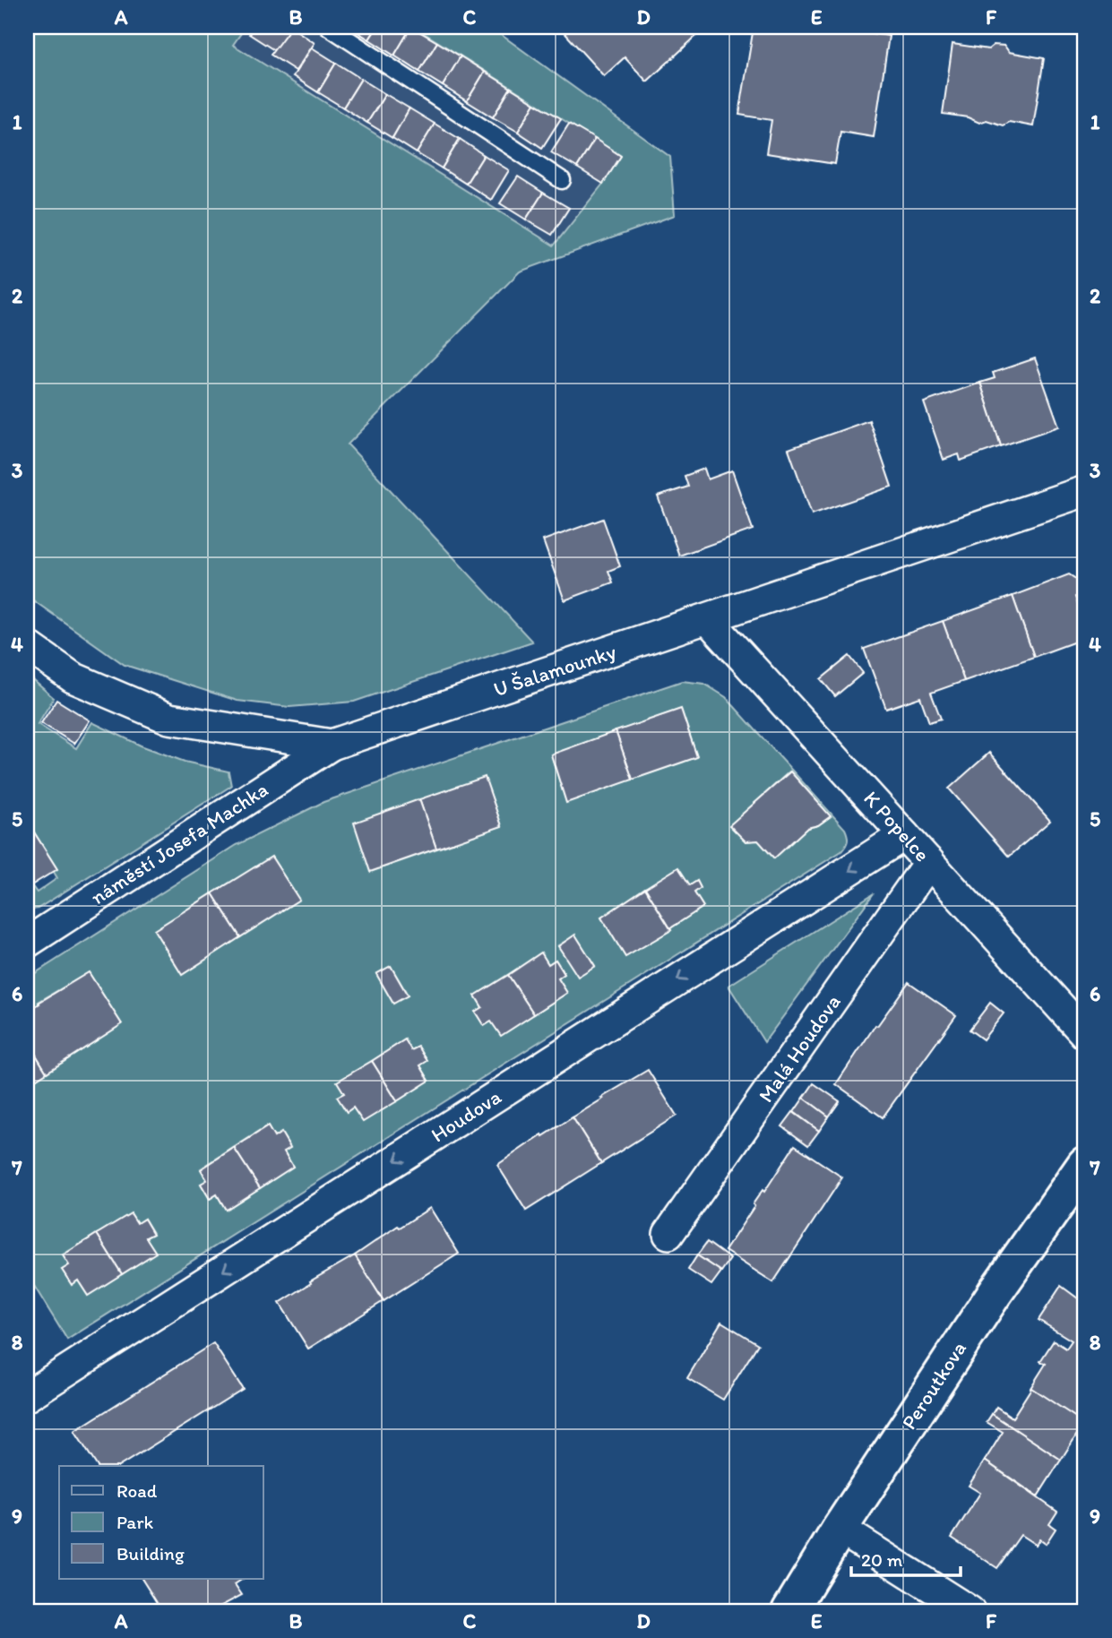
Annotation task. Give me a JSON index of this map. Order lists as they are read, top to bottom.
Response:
{
  "streets": {
    "street": [
      "U Šalamounky",
      "K Popelce",
      "náměstí Josefa Machka",
      "Malá Houdova",
      "Houdova",
      "Peroutkova"
    ]
  },
  "crossings": [
    ["U Šalamounky", "K Popelce"],
    ["U Šalamounky", "náměstí Josefa Machka"],
    ["K Popelce", "Malá Houdova"],
    ["K Popelce", "Houdova"]
  ],
  "one_way": ["Houdova"],
  "legend": ["Road", "Park", "Building"],
  "scale_bar": "20 m",
  "grid": {
    "columns": [
      "A",
      "B",
      "C",
      "D",
      "E",
      "F"
    ],
    "rows": [
      "1",
      "2",
      "3",
      "4",
      "5",
      "6",
      "7",
      "8",
      "9"
    ]
  }
}
